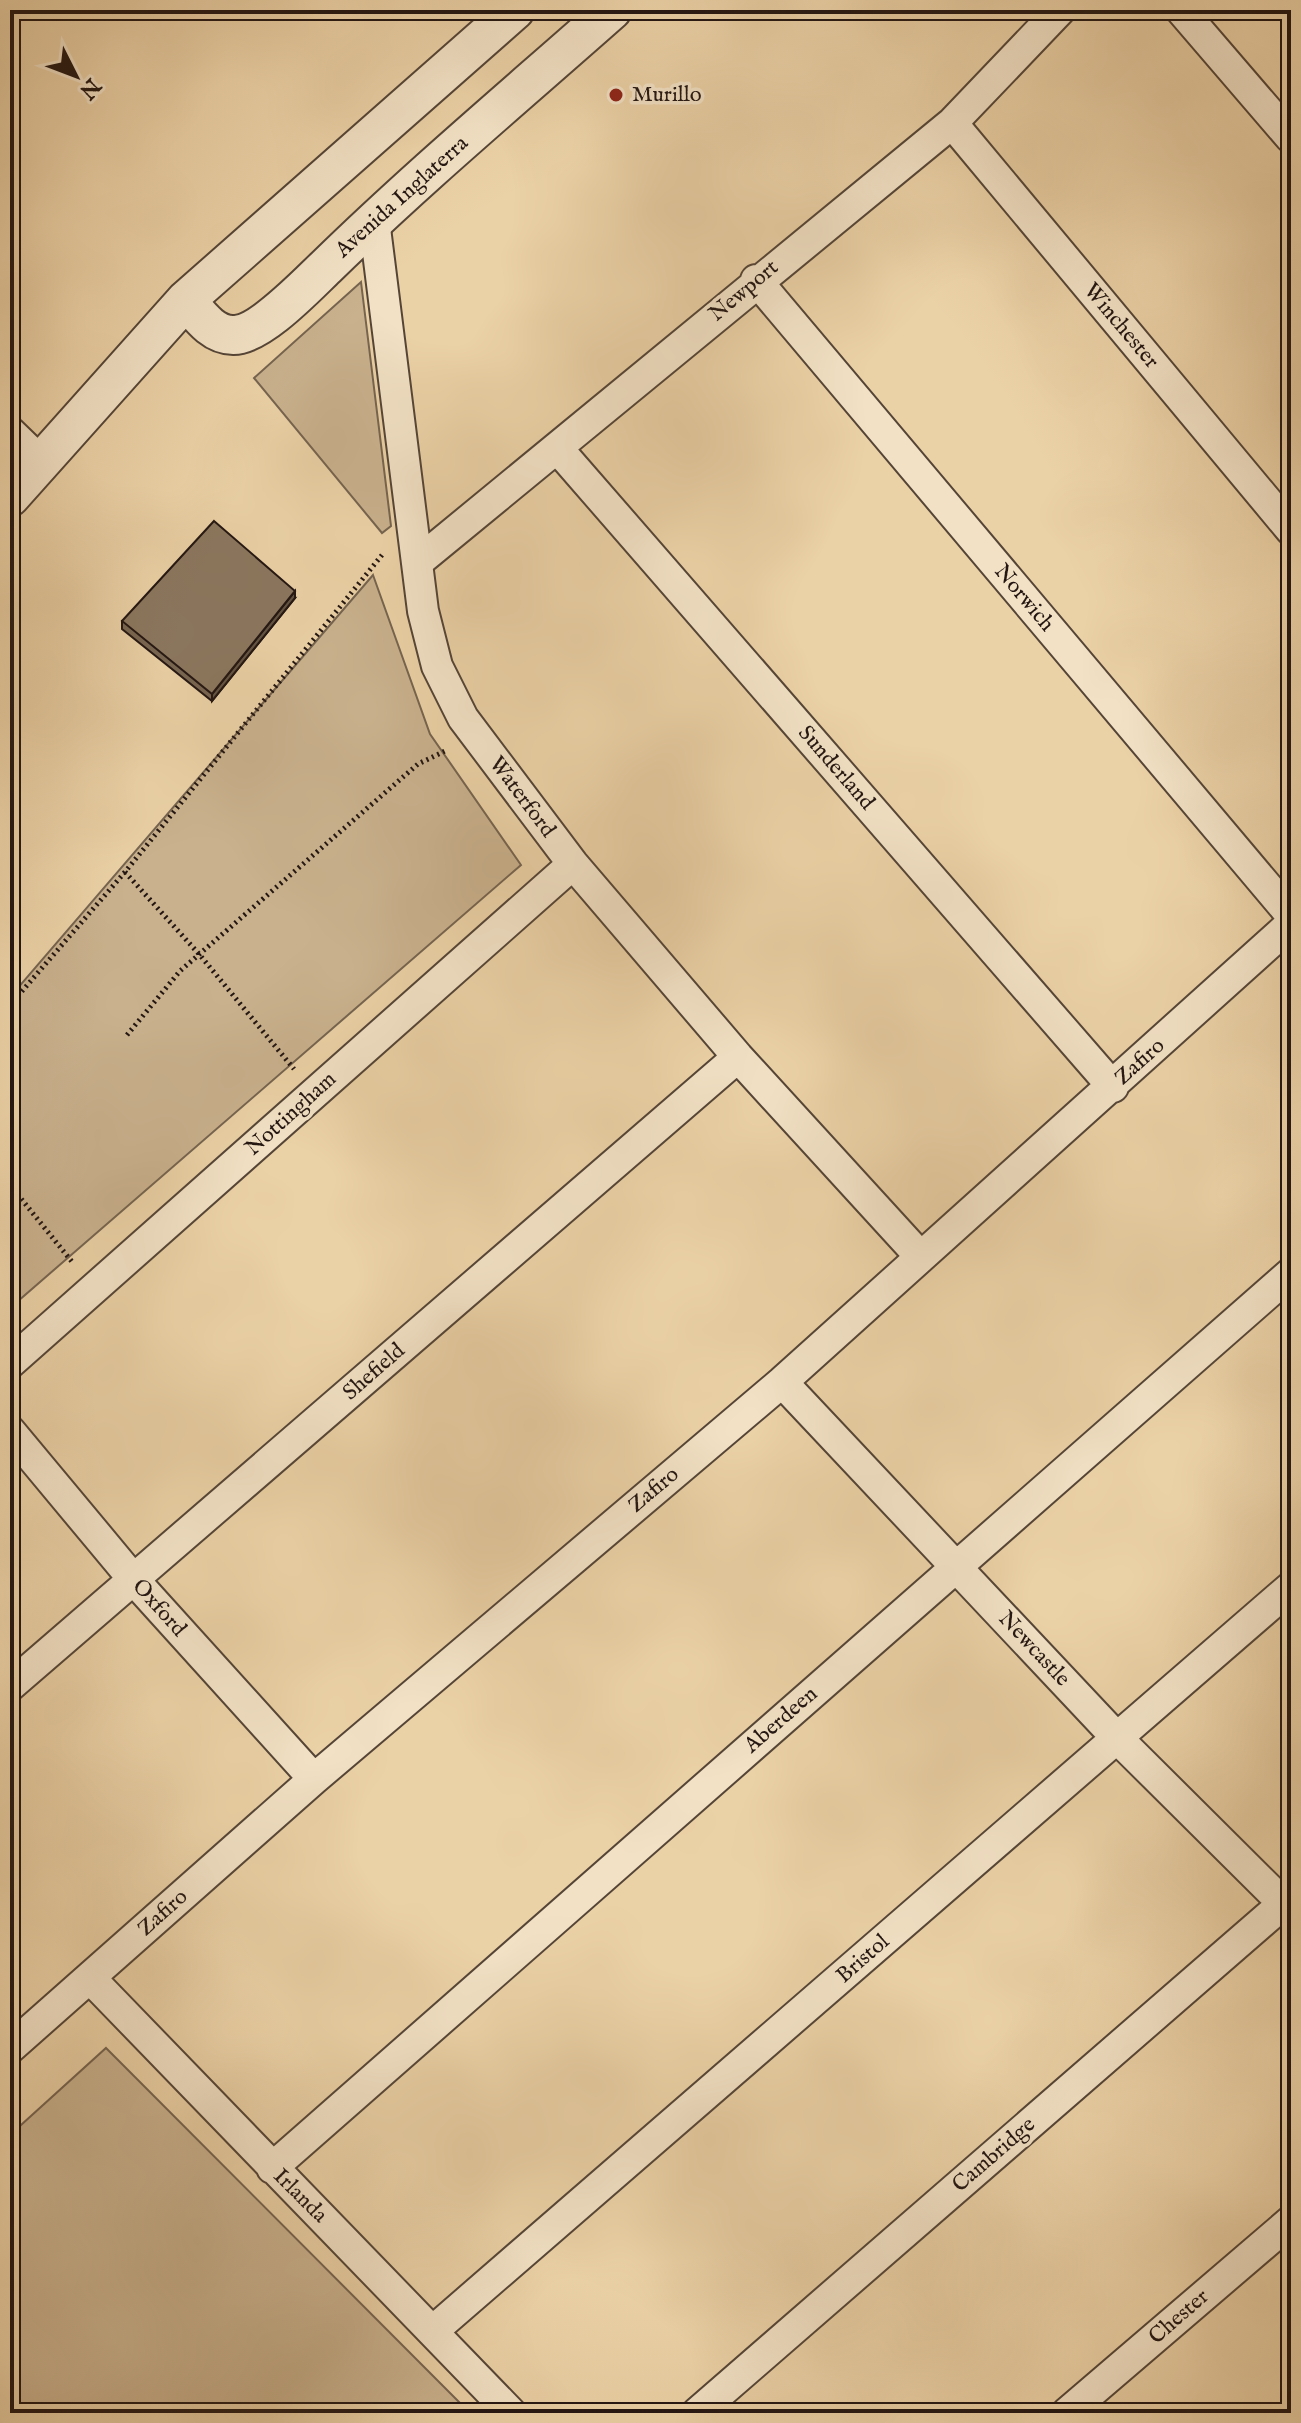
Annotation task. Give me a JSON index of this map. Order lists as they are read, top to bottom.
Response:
{
  "streets": {
    "street": [
      "Avenida Inglaterra",
      "Newport",
      "Winchester",
      "Norwich",
      "Sunderland",
      "Waterford",
      "Zafiro",
      "Nottingham",
      "Shefield",
      "Oxford",
      "Newcastle",
      "Aberdeen",
      "Bristol",
      "Cambridge",
      "Irlanda",
      "Chester"
    ]
  },
  "crossings": [
    ["Avenida Inglaterra", "Waterford"],
    ["Newport", "Winchester"],
    ["Newport", "Norwich"],
    ["Newport", "Sunderland"],
    ["Newport", "Waterford"],
    ["Sunderland", "Zafiro"],
    ["Waterford", "Zafiro"],
    ["Waterford", "Nottingham"],
    ["Waterford", "Shefield"],
    ["Zafiro", "Oxford"],
    ["Zafiro", "Newcastle"],
    ["Zafiro", "Irlanda"],
    ["Shefield", "Oxford"],
    ["Newcastle", "Aberdeen"],
    ["Newcastle", "Bristol"],
    ["Newcastle", "Cambridge"],
    ["Aberdeen", "Irlanda"],
    ["Bristol", "Irlanda"]
  ],
  "places": ["Murillo"],
  "north": "bottom right"
}
